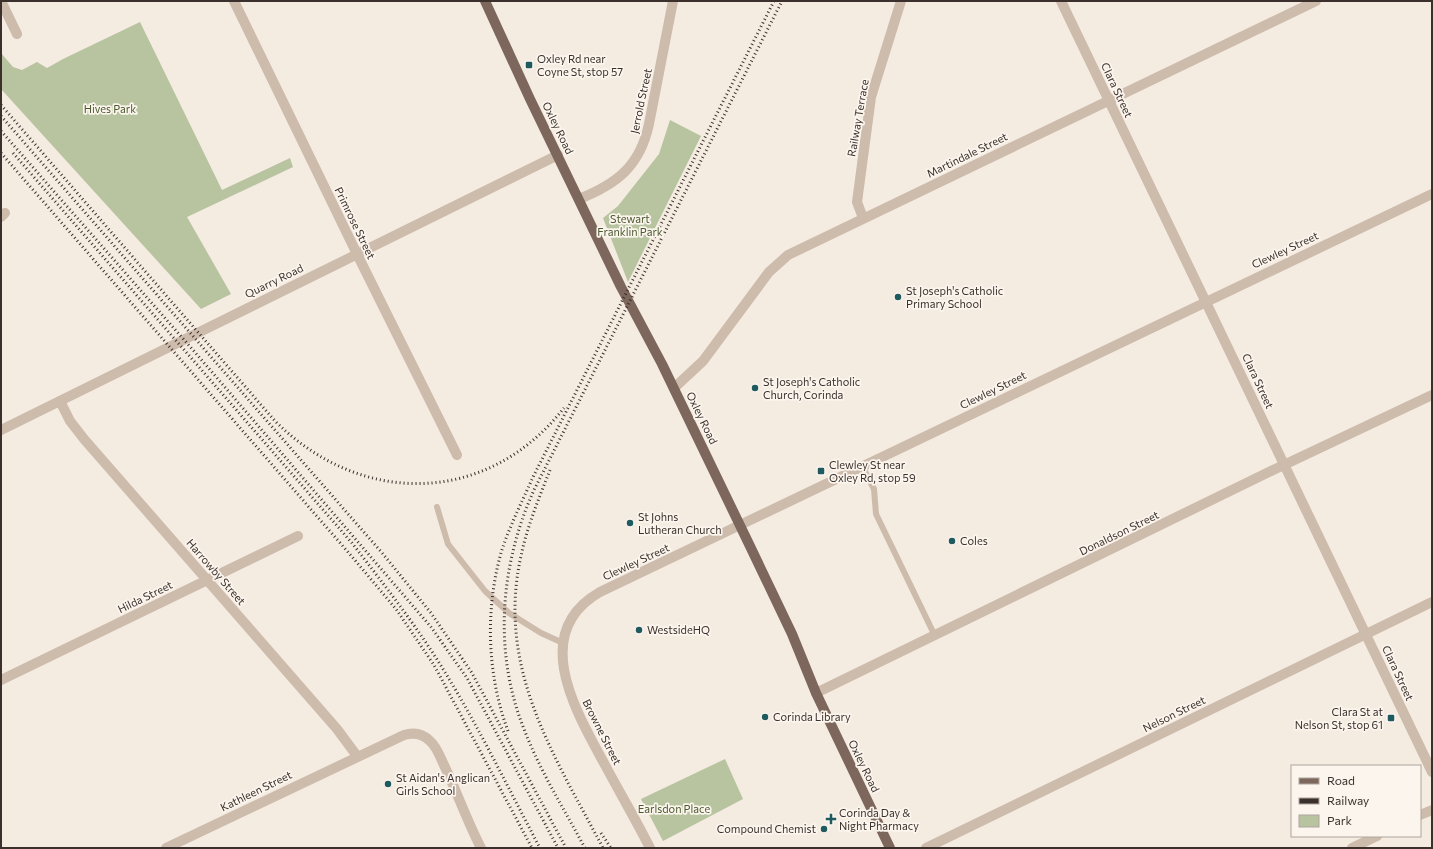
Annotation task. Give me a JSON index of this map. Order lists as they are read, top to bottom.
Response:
{
  "streets": {
    "main road": ["Oxley Road"],
    "street": [
      "Clara Street",
      "Jerrold Street",
      "Railway Terrace",
      "Martindale Street",
      "Primrose Street",
      "Clewley Street",
      "Quarry Road",
      "Donaldson Street",
      "Harrowby Street",
      "Hilda Street",
      "Nelson Street",
      "Browne Street",
      "Kathleen Street"
    ]
  },
  "crossings": [
    ["Clara Street", "Martindale Street"],
    ["Clara Street", "Clewley Street"],
    ["Clara Street", "Donaldson Street"],
    ["Clara Street", "Nelson Street"],
    ["Jerrold Street", "Oxley Road"],
    ["Railway Terrace", "Martindale Street"],
    ["Oxley Road", "Martindale Street"],
    ["Oxley Road", "Clewley Street"],
    ["Oxley Road", "Quarry Road"],
    ["Oxley Road", "Donaldson Street"],
    ["Primrose Street", "Quarry Road"],
    ["Clewley Street", "Browne Street"],
    ["Quarry Road", "Harrowby Street"],
    ["Harrowby Street", "Hilda Street"],
    ["Harrowby Street", "Kathleen Street"]
  ],
  "parks": ["Hives Park", "Stewart Franklin Park", "Earlsdon Place"],
  "places": {
    "transit": ["Oxley Rd near Coyne St, stop 57", "Clewley St near Oxley Rd, stop 59", "Clara St at Nelson St, stop 61"],
    "other": [
      "St Joseph's Catholic Primary School",
      "St Joseph's Catholic Church, Corinda",
      "St Johns Lutheran Church",
      "Coles",
      "WestsideHQ",
      "Corinda Library",
      "St Aidan's Anglican Girls School",
      "Compound Chemist"
    ],
    "health": ["Corinda Day & Night Pharmacy"]
  },
  "legend": ["Road", "Railway", "Park"]
}
